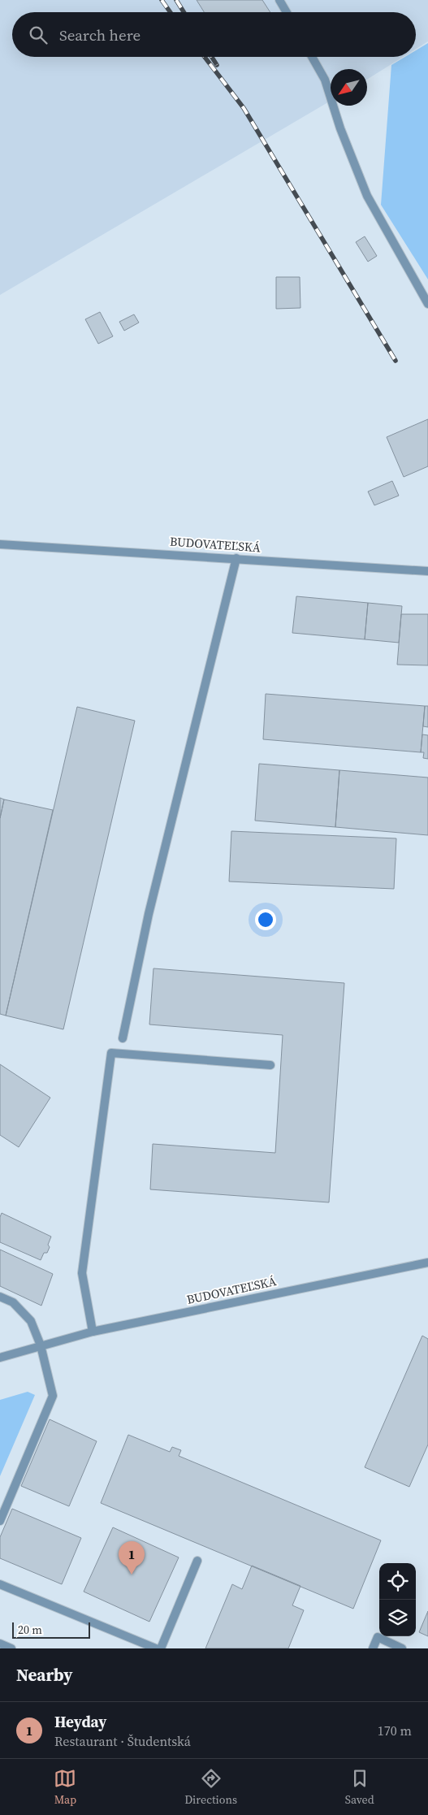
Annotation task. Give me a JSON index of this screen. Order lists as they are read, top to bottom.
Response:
{
  "streets": {
    "street": ["BUDOVATEĽSKÁ"]
  },
  "scale_bar": "20 m",
  "north": "bottom left",
  "page": {
    "search": "Search here",
    "pins": "1",
    "scale": "20 m",
    "heading": "Nearby",
    "list": [
      {
        "mark": "1",
        "name": "Heyday",
        "note": "Restaurant · Študentská",
        "value": "170 m"
      }
    ],
    "nav": ["Map", "Directions", "Saved"]
  }
}
